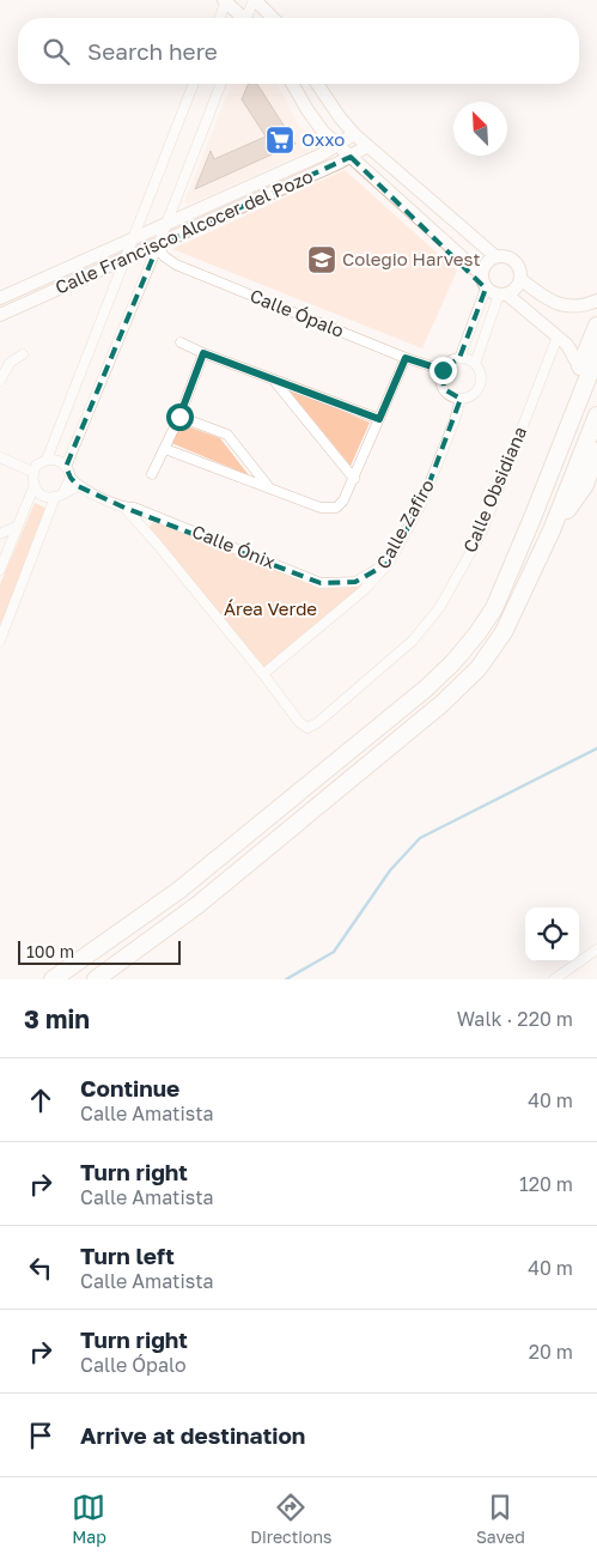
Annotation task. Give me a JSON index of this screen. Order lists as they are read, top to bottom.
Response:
{
  "streets": {
    "main road": ["Calle Francisco Alcocer del Pozo"],
    "street": [
      "Calle Ópalo",
      "Calle Obsidiana",
      "Calle Zafiro",
      "Calle Ónix"
    ]
  },
  "crossings": [
    ["Calle Francisco Alcocer del Pozo", "Calle Ópalo"],
    ["Calle Ópalo", "Calle Zafiro"],
    ["Calle Obsidiana", "Calle Zafiro"],
    ["Calle Zafiro", "Calle Ónix"]
  ],
  "parks": ["Área Verde"],
  "places": {
    "supermarket": ["Oxxo"],
    "school or university": ["Colegio Harvest"]
  },
  "scale_bar": "100 m",
  "north": "top left",
  "page": {
    "search": "Search here",
    "scale": "100 m",
    "heading": ["3 min", "Walk · 220 m"],
    "list": [
      ["Continue", "Calle Amatista", "40 m"],
      ["Turn right", "Calle Amatista", "120 m"],
      ["Turn left", "Calle Amatista", "40 m"],
      ["Turn right", "Calle Ópalo", "20 m"],
      "Arrive at destination"
    ],
    "nav": ["Map", "Directions", "Saved"]
  }
}
